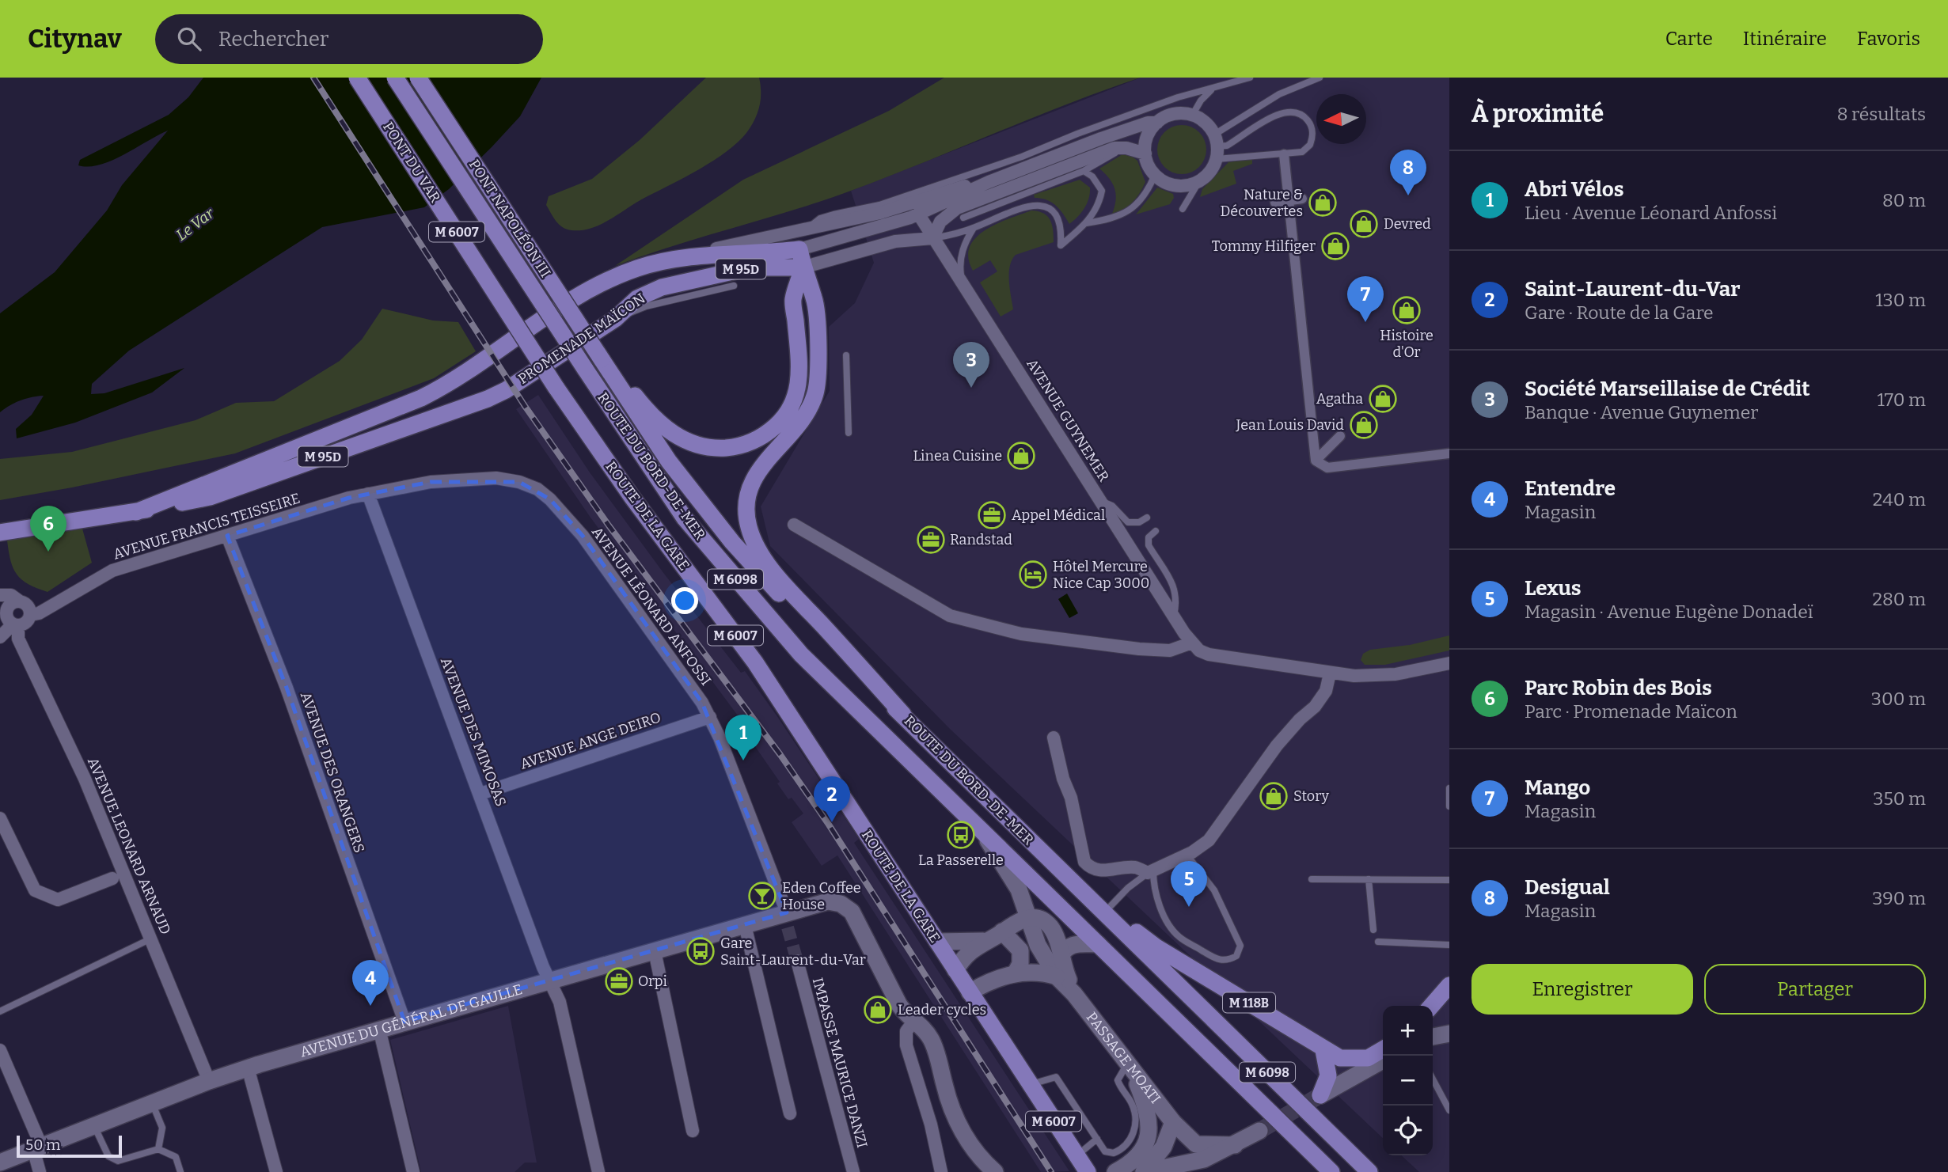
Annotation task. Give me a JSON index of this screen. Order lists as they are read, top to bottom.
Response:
{
  "streets": {
    "main road": [
      "PONT DU VAR",
      "PONT NAPOLÉON III",
      "M 6007",
      "M 95D",
      "PROMENADE MAÏCON",
      "ROUTE DU BORD-DE-MER",
      "ROUTE DE LA GARE",
      "M 6098",
      "M 118B",
      "AVENUE DU GÉNÉRAL DE GAULLE",
      "PASSAGE MOATI"
    ],
    "street": [
      "AVENUE GUYNEMER",
      "AVENUE FRANCIS TEISSEIRE",
      "AVENUE LÉONARD ANFOSSI",
      "AVENUE DES MIMOSAS",
      "AVENUE ANGE DEIRO",
      "AVENUE DES ORANGERS",
      "AVENUE LEONARD ARNAUD",
      "IMPASSE MAURICE DANZI"
    ]
  },
  "crossings": [
    ["PONT DU VAR", "ROUTE DE LA GARE"],
    ["PONT NAPOLÉON III", "ROUTE DU BORD-DE-MER"],
    ["ROUTE DU BORD-DE-MER", "M 118B"],
    ["ROUTE DU BORD-DE-MER", "PASSAGE MOATI"],
    ["AVENUE FRANCIS TEISSEIRE", "AVENUE LÉONARD ANFOSSI"],
    ["AVENUE FRANCIS TEISSEIRE", "AVENUE DES MIMOSAS"],
    ["AVENUE FRANCIS TEISSEIRE", "AVENUE DES ORANGERS"],
    ["AVENUE FRANCIS TEISSEIRE", "AVENUE LEONARD ARNAUD"],
    ["AVENUE LÉONARD ANFOSSI", "AVENUE DES MIMOSAS"],
    ["AVENUE LÉONARD ANFOSSI", "AVENUE ANGE DEIRO"],
    ["AVENUE LÉONARD ANFOSSI", "AVENUE DU GÉNÉRAL DE GAULLE"],
    ["AVENUE DES MIMOSAS", "AVENUE ANGE DEIRO"],
    ["AVENUE DES MIMOSAS", "AVENUE DU GÉNÉRAL DE GAULLE"],
    ["AVENUE DES ORANGERS", "AVENUE DU GÉNÉRAL DE GAULLE"],
    ["AVENUE LEONARD ARNAUD", "AVENUE DU GÉNÉRAL DE GAULLE"]
  ],
  "water": ["Le Var"],
  "places": {
    "shop": [
      "Nature & Découvertes",
      "Devred",
      "Tommy Hilfiger",
      "Histoire d'Or",
      "Agatha",
      "Jean Louis David",
      "Linea Cuisine",
      "Story",
      "Leader cycles"
    ],
    "office": ["Appel Médical", "Randstad", "Orpi"],
    "hotel": ["Hôtel Mercure Nice Cap 3000"],
    "bus stop": ["La Passerelle", "Gare Saint-Laurent-du-Var"],
    "bar": ["Eden Coffee House"]
  },
  "scale_bar": "50 m",
  "north": "left",
  "page": {
    "header": "Citynav",
    "search": "Rechercher",
    "nav": ["Carte", "Itinéraire", "Favoris"],
    "heading": ["À proximité", "8 résultats"],
    "pins": [
      "8",
      "7",
      "3",
      "6",
      "1",
      "2",
      "5",
      "4"
    ],
    "list": [
      {
        "mark": "1",
        "name": "Abri Vélos",
        "note": "Lieu · Avenue Léonard Anfossi",
        "value": "80 m"
      },
      {
        "mark": "2",
        "name": "Saint-Laurent-du-Var",
        "note": "Gare · Route de la Gare",
        "value": "130 m"
      },
      {
        "mark": "3",
        "name": "Société Marseillaise de Crédit",
        "note": "Banque · Avenue Guynemer",
        "value": "170 m"
      },
      {
        "mark": "4",
        "name": "Entendre",
        "note": "Magasin",
        "value": "240 m"
      },
      {
        "mark": "5",
        "name": "Lexus",
        "note": "Magasin · Avenue Eugène Donadeï",
        "value": "280 m"
      },
      {
        "mark": "6",
        "name": "Parc Robin des Bois",
        "note": "Parc · Promenade Maïcon",
        "value": "300 m"
      },
      {
        "mark": "7",
        "name": "Mango",
        "note": "Magasin",
        "value": "350 m"
      },
      {
        "mark": "8",
        "name": "Desigual",
        "note": "Magasin",
        "value": "390 m"
      }
    ],
    "buttons": ["Enregistrer", "Partager"],
    "map_buttons": ["+", "−"],
    "scale": "50 m"
  }
}
